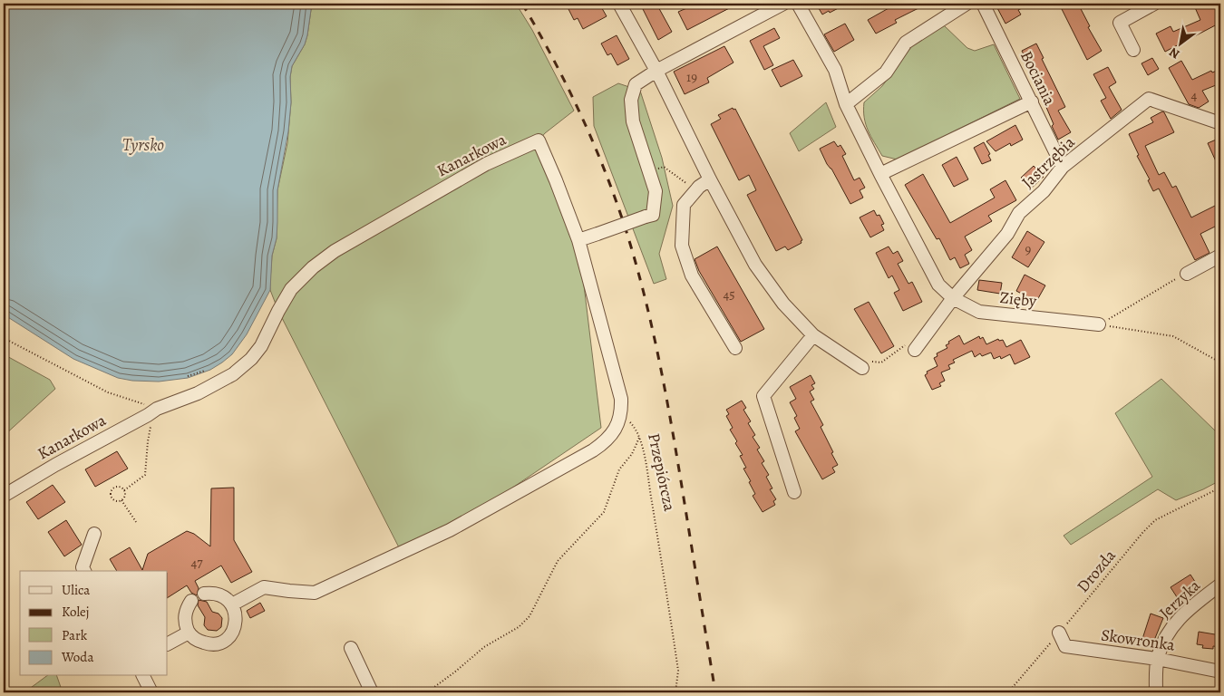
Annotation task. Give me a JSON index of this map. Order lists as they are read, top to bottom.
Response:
{
  "streets": {
    "street": [
      "Bociania",
      "Kanarkowa",
      "Jastrzębia",
      "Zięby",
      "Jerzyka",
      "Skowronka"
    ],
    "path": ["Przepiórcza", "Drozda"]
  },
  "crossings": [
    ["Bociania", "Jastrzębia"],
    ["Jastrzębia", "Zięby"],
    ["Drozda", "Skowronka"],
    ["Jerzyka", "Skowronka"]
  ],
  "water": ["Tyrsko"],
  "house_numbers": [
    "19",
    "4",
    "9",
    "45",
    "47"
  ],
  "legend": [
    "Ulica",
    "Kolej",
    "Park",
    "Woda"
  ],
  "north": "bottom left"
}
